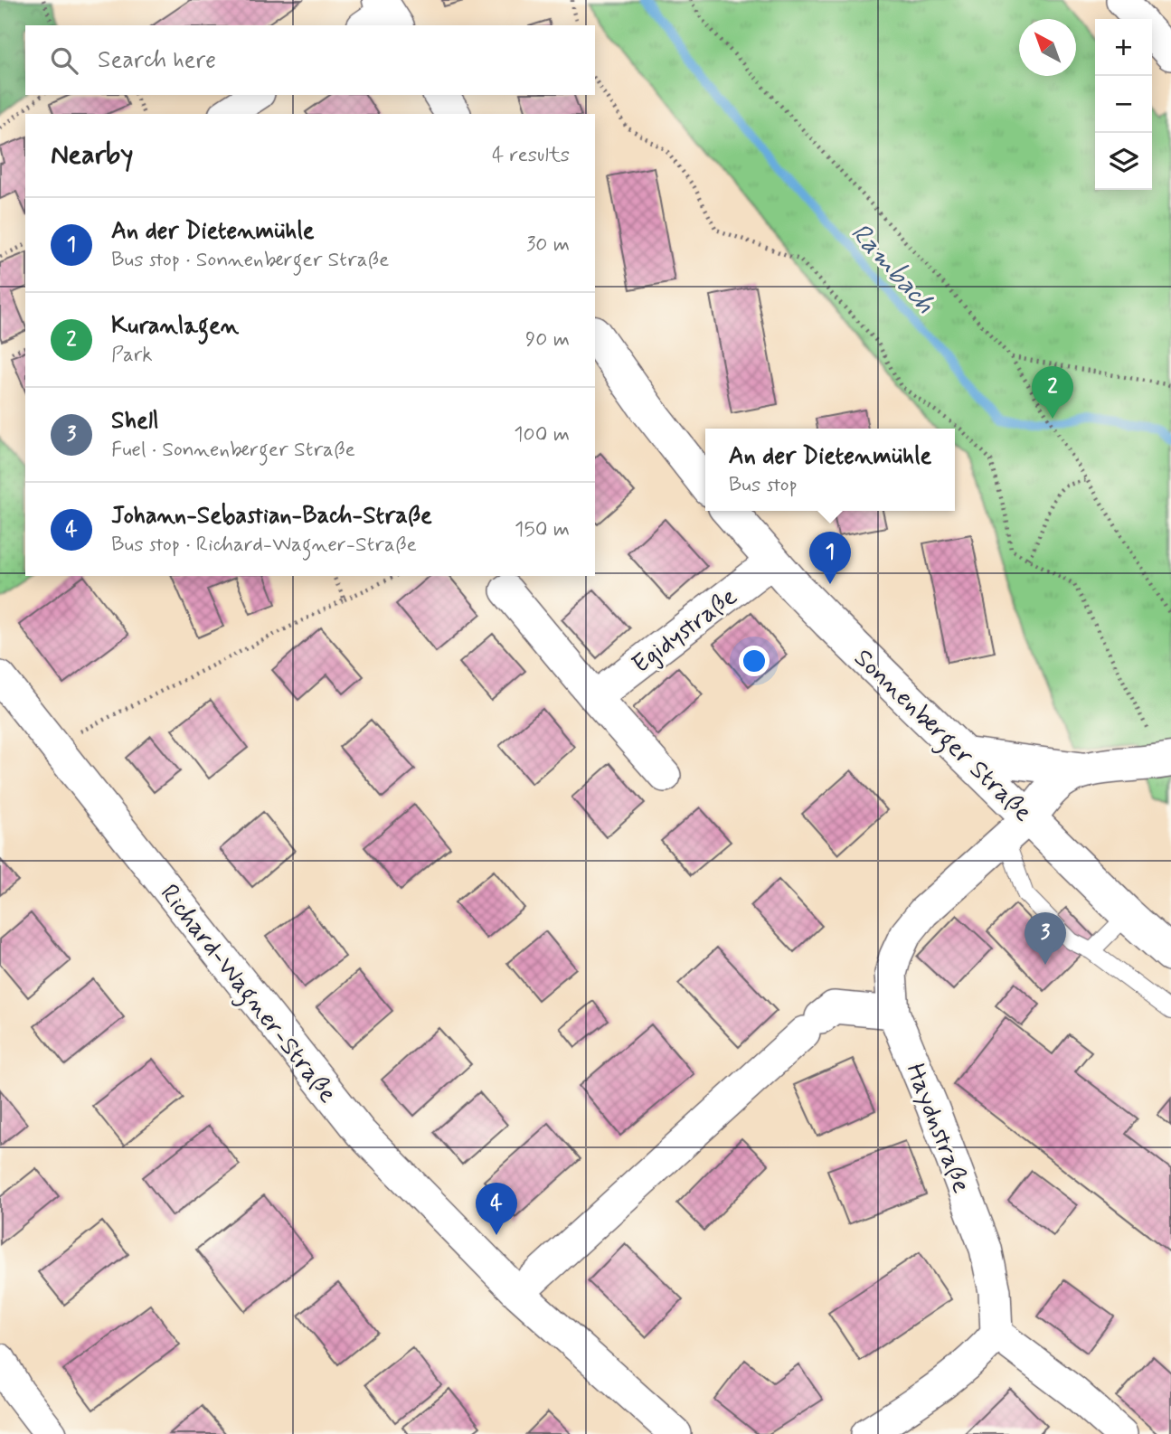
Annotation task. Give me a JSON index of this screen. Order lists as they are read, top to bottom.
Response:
{
  "streets": {
    "main road": ["Sonnenberger Straße"],
    "street": ["Egidystraße", "Richard-Wagner-Straße", "Haydnstraße"]
  },
  "crossings": [
    ["Egidystraße", "Sonnenberger Straße"],
    ["Sonnenberger Straße", "Haydnstraße"]
  ],
  "water": ["Rambach"],
  "north": "top left",
  "page": {
    "map_buttons": ["+", "−"],
    "search": "Search here",
    "heading": ["Nearby", "4 results"],
    "list": [
      {
        "mark": "1",
        "name": "An der Dietenmühle",
        "note": "Bus stop · Sonnenberger Straße",
        "value": "30 m"
      },
      {
        "mark": "2",
        "name": "Kuranlagen",
        "note": "Park",
        "value": "90 m"
      },
      {
        "mark": "3",
        "name": "Shell",
        "note": "Fuel · Sonnenberger Straße",
        "value": "100 m"
      },
      {
        "mark": "4",
        "name": "Johann-Sebastian-Bach-Straße",
        "note": "Bus stop · Richard-Wagner-Straße",
        "value": "150 m"
      }
    ],
    "pins": [
      "2",
      "1",
      "3",
      "4"
    ],
    "popup": ["An der Dietenmühle", "Bus stop"]
  }
}
